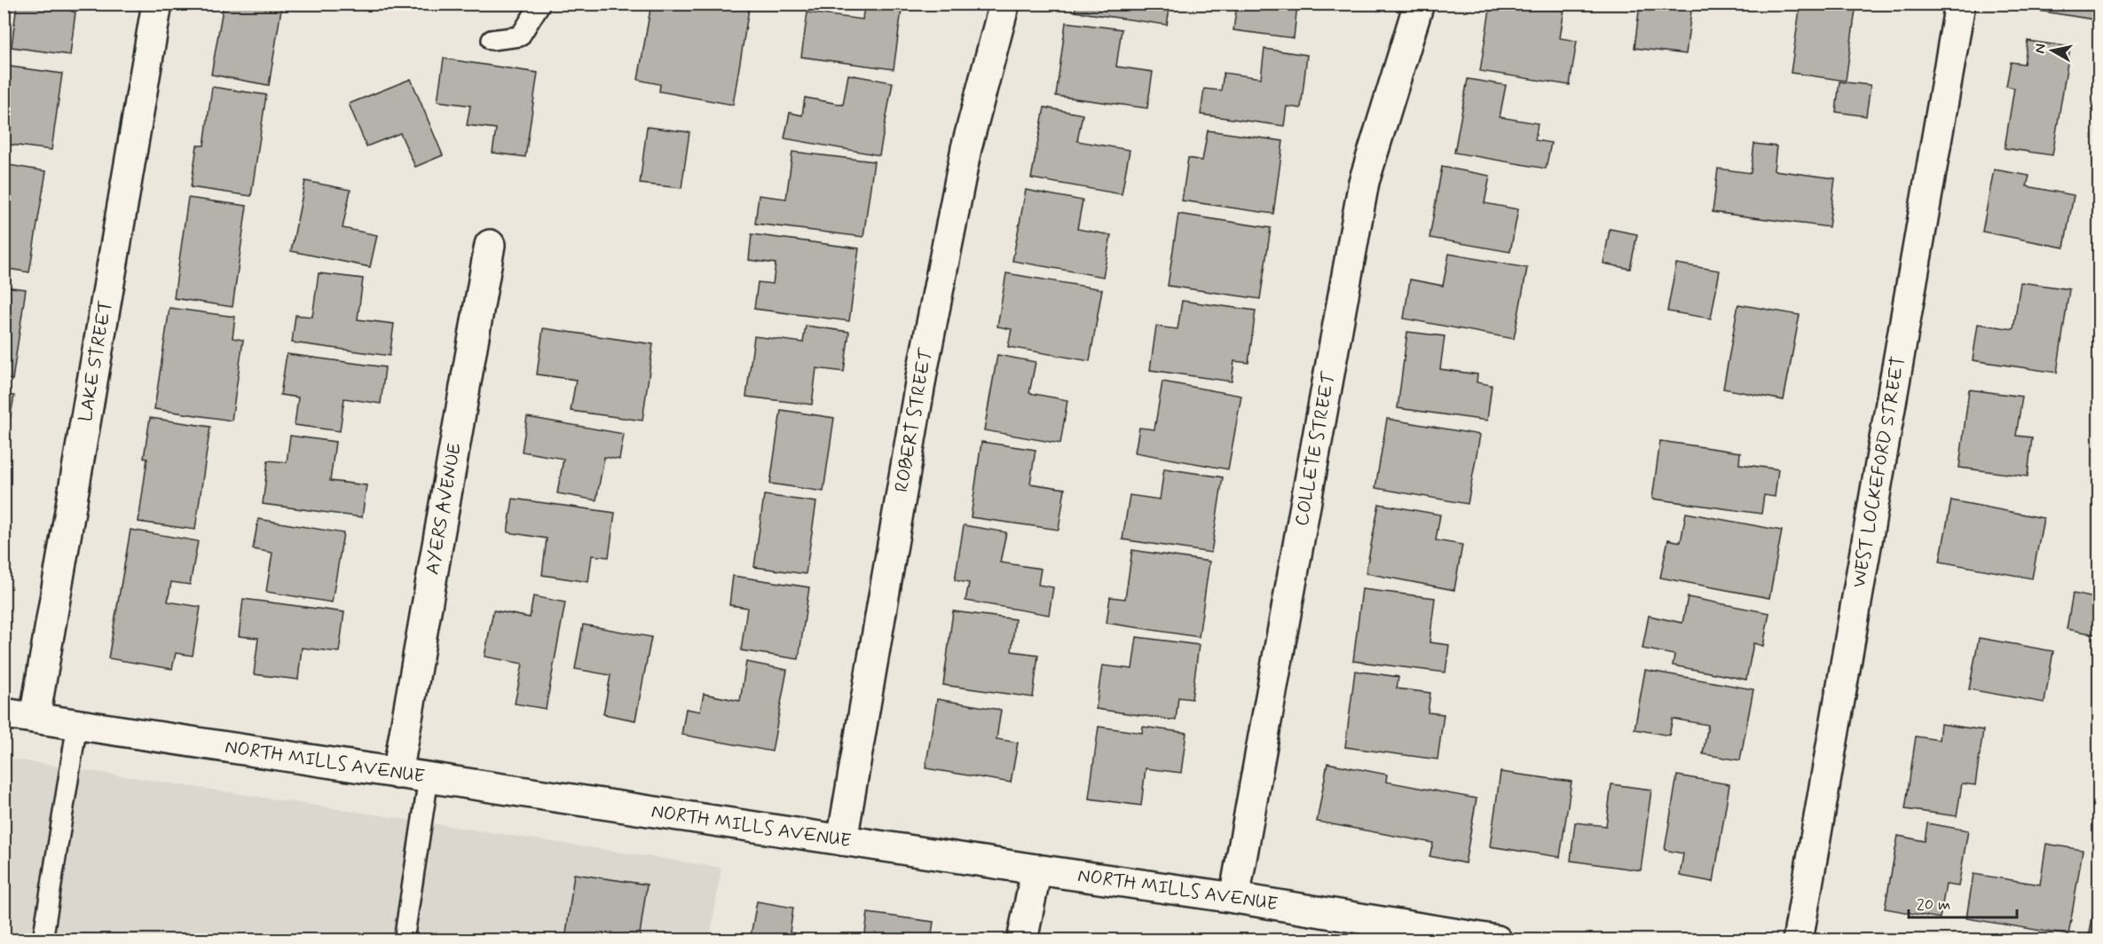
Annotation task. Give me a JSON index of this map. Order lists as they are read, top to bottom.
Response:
{
  "streets": {
    "street": [
      "LAKE STREET",
      "ROBERT STREET",
      "COLLETE STREET",
      "WEST LOCKEFORD STREET",
      "AYERS AVENUE",
      "NORTH MILLS AVENUE"
    ]
  },
  "crossings": [
    ["LAKE STREET", "NORTH MILLS AVENUE"],
    ["ROBERT STREET", "NORTH MILLS AVENUE"],
    ["COLLETE STREET", "NORTH MILLS AVENUE"],
    ["AYERS AVENUE", "NORTH MILLS AVENUE"]
  ],
  "scale_bar": "20 m",
  "north": "left"
}
